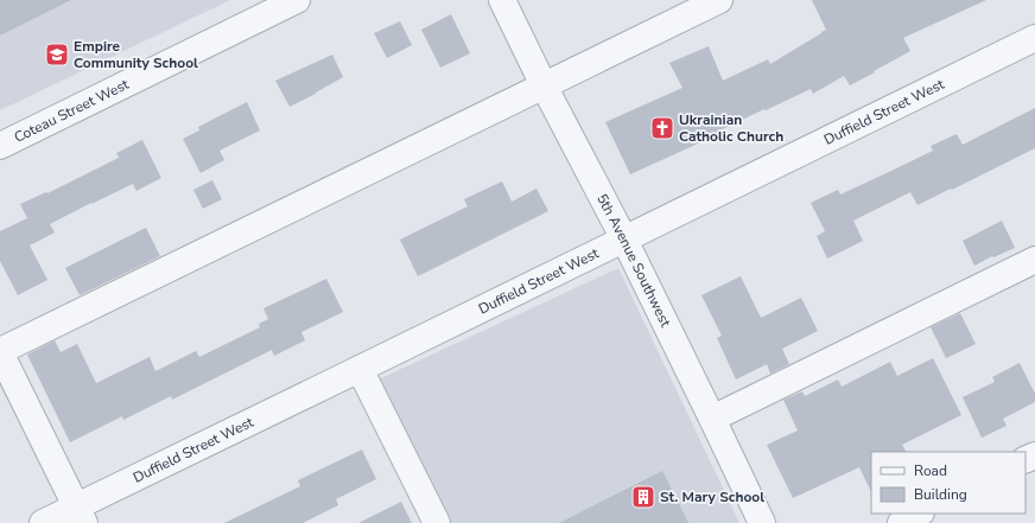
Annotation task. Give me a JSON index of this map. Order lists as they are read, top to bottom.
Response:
{
  "streets": {
    "street": ["Coteau Street West", "Duffield Street West", "5th Avenue Southwest"]
  },
  "crossings": [
    ["Duffield Street West", "5th Avenue Southwest"]
  ],
  "places": {
    "school or university": ["Empire Community School"],
    "church": ["Ukrainian Catholic Church"],
    "building": ["St. Mary School"]
  },
  "legend": ["Road", "Building"]
}
